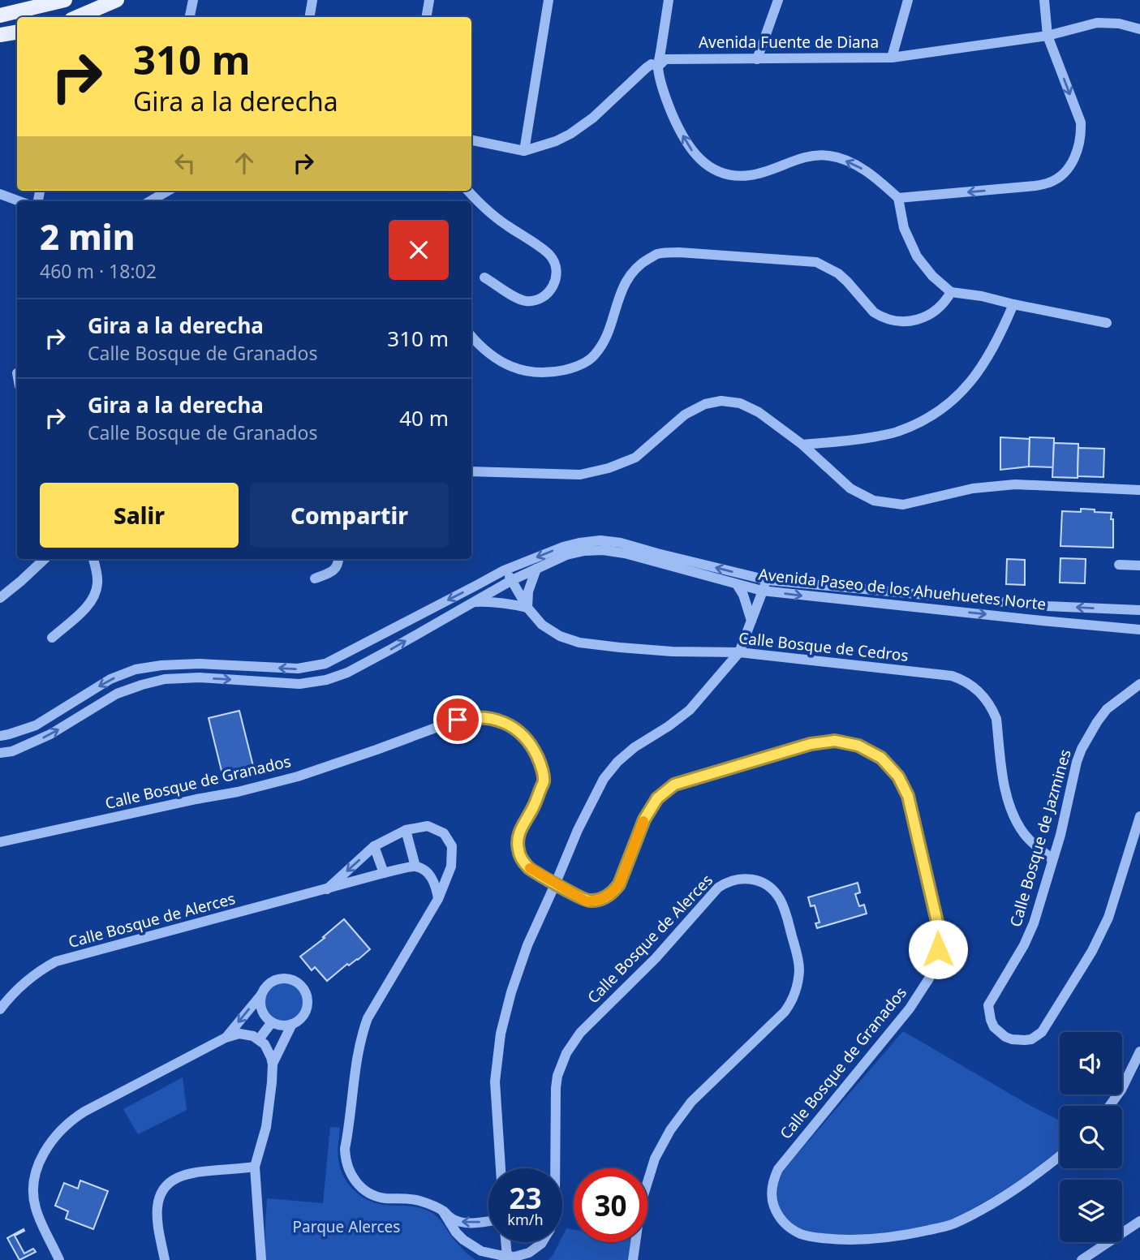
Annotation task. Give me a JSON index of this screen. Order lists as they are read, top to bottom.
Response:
{
  "streets": {
    "street": [
      "Avenida Fuente de Diana",
      "Avenida Paseo de los Ahuehuetes Norte",
      "Calle Bosque de Cedros",
      "Calle Bosque de Granados",
      "Calle Bosque de Jazmines",
      "Calle Bosque de Alerces"
    ]
  },
  "crossings": [
    ["Avenida Paseo de los Ahuehuetes Norte", "Calle Bosque de Cedros"],
    ["Calle Bosque de Cedros", "Calle Bosque de Jazmines"]
  ],
  "parks": ["Parque Alerces"],
  "page": {
    "turn": ["310 m", "Gira a la derecha"],
    "heading": ["2 min", "460 m · 18:02"],
    "list": [
      {
        "name": "Gira a la derecha",
        "note": "Calle Bosque de Granados",
        "value": "310 m"
      },
      {
        "name": "Gira a la derecha",
        "note": "Calle Bosque de Granados",
        "value": "40 m"
      }
    ],
    "buttons": ["Salir", "Compartir"],
    "speed": "23 km/h",
    "limit": "30"
  }
}
